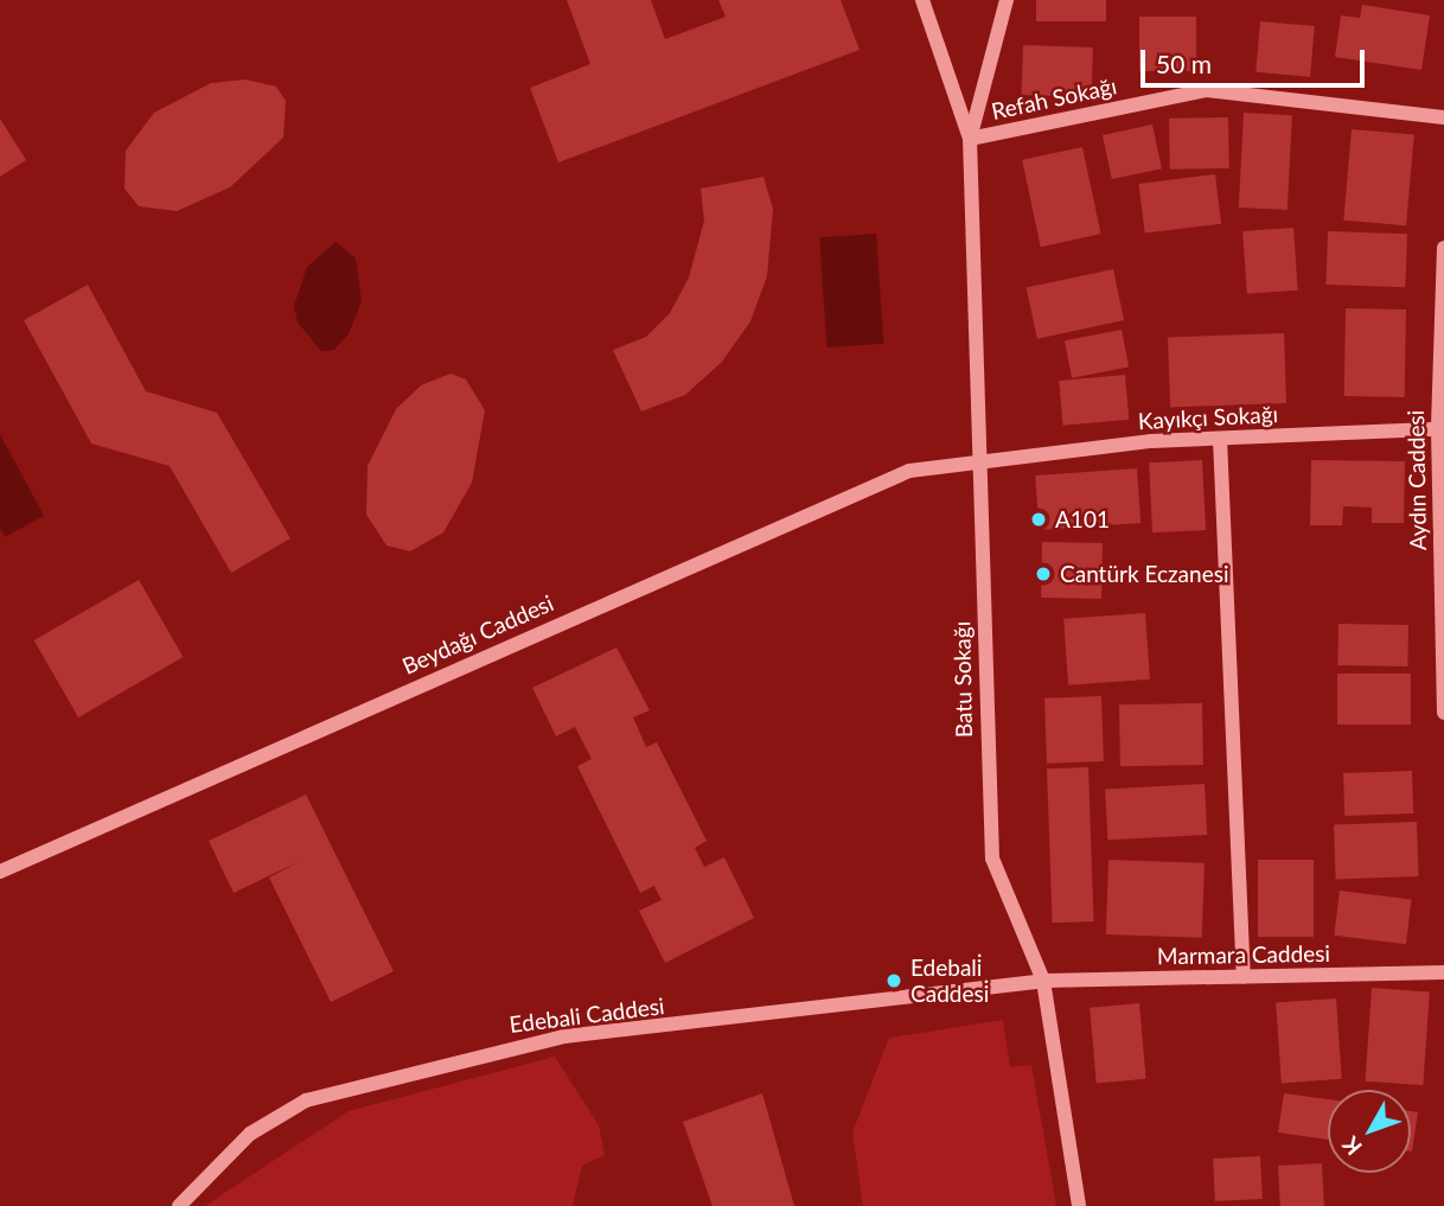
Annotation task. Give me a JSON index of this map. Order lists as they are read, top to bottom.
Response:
{
  "streets": {
    "street": [
      "Refah Sokağı",
      "Kayıkçı Sokağı",
      "Aydın Caddesi",
      "Beydağı Caddesi",
      "Batu Sokağı",
      "Marmara Caddesi",
      "Edebali Caddesi"
    ]
  },
  "crossings": [
    ["Refah Sokağı", "Batu Sokağı"],
    ["Kayıkçı Sokağı", "Aydın Caddesi"],
    ["Kayıkçı Sokağı", "Beydağı Caddesi"],
    ["Kayıkçı Sokağı", "Batu Sokağı"],
    ["Beydağı Caddesi", "Batu Sokağı"],
    ["Batu Sokağı", "Marmara Caddesi"],
    ["Batu Sokağı", "Edebali Caddesi"],
    ["Marmara Caddesi", "Edebali Caddesi"]
  ],
  "places": ["A101", "Cantürk Eczanesi", "Edebali̇ Caddesi̇"],
  "scale_bar": "50 m",
  "north": "bottom left"
}
